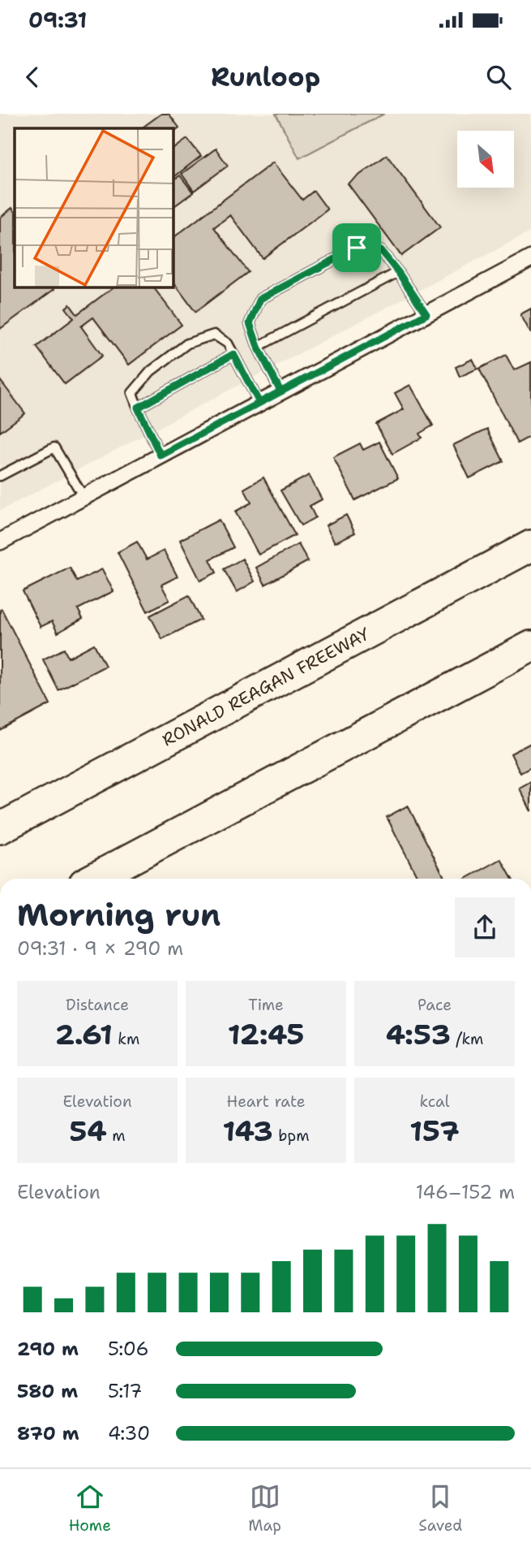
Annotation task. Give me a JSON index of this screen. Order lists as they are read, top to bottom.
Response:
{
  "streets": {
    "highway": ["RONALD REAGAN FREEWAY"]
  },
  "north": "bottom right",
  "page": {
    "status": "09:31",
    "header": "Runloop",
    "heading": ["Morning run", "09:31 · 9 × 290 m"],
    "stats": [
      ["Distance", "2.61 km"],
      ["Time", "12:45"],
      ["Pace", "4:53 /km"],
      ["Elevation", "54 m"],
      ["Heart rate", "143 bpm"],
      ["kcal", "157"]
    ],
    "chart": ["Elevation", "146–152 m"],
    "list": [
      {
        "name": "290 m",
        "note": "5:06"
      },
      {
        "name": "580 m",
        "note": "5:17"
      },
      {
        "name": "870 m",
        "note": "4:30"
      }
    ],
    "tabs": ["Home", "Map", "Saved"]
  }
}
